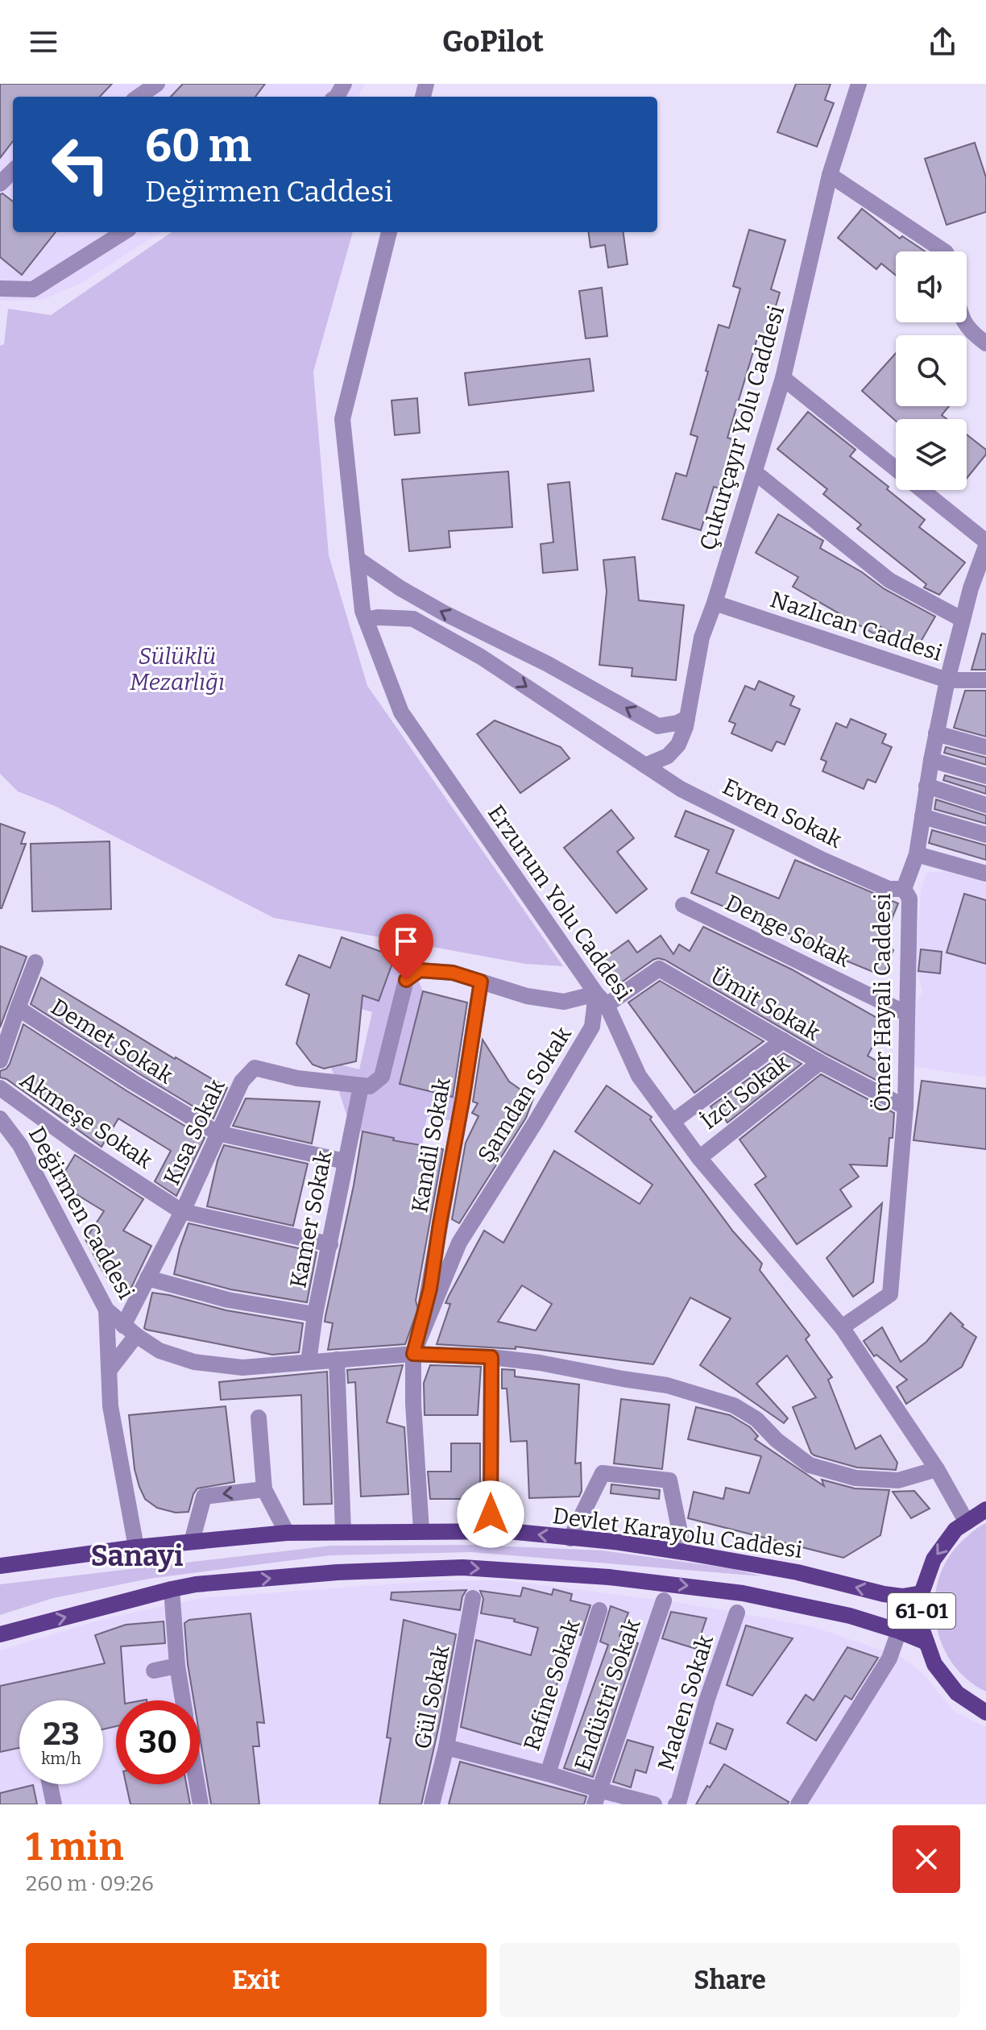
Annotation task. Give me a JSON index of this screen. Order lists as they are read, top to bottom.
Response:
{
  "streets": {
    "main road": ["Devlet Karayolu Caddesi", "61-01"],
    "street": [
      "Çukurçayır Yolu Caddesi",
      "Nazlıcan Caddesi",
      "Evren Sokak",
      "Erzurum Yolu Caddesi",
      "Denge Sokak",
      "Ömer Hayali Caddesi",
      "Ümit Sokak",
      "Demet Sokak",
      "İzci Sokak",
      "Şamdan Sokak",
      "Akmeşe Sokak",
      "Kısa Sokak",
      "Kandil Sokak",
      "Değirmen Caddesi",
      "Kamer Sokak",
      "Rafine Sokak",
      "Endüstri Sokak",
      "Gül Sokak",
      "Maden Sokak"
    ]
  },
  "crossings": [
    ["Çukurçayır Yolu Caddesi", "Nazlıcan Caddesi"],
    ["Çukurçayır Yolu Caddesi", "Evren Sokak"],
    ["Nazlıcan Caddesi", "Ömer Hayali Caddesi"],
    ["Evren Sokak", "Erzurum Yolu Caddesi"],
    ["Evren Sokak", "Ömer Hayali Caddesi"],
    ["Erzurum Yolu Caddesi", "Ömer Hayali Caddesi"],
    ["Erzurum Yolu Caddesi", "Ümit Sokak"],
    ["Erzurum Yolu Caddesi", "İzci Sokak"],
    ["Erzurum Yolu Caddesi", "Şamdan Sokak"],
    ["Erzurum Yolu Caddesi", "Değirmen Caddesi"],
    ["Erzurum Yolu Caddesi", "61-01"],
    ["Denge Sokak", "Ömer Hayali Caddesi"],
    ["Ömer Hayali Caddesi", "Ümit Sokak"],
    ["Ümit Sokak", "İzci Sokak"],
    ["Ümit Sokak", "Şamdan Sokak"],
    ["Demet Sokak", "Kısa Sokak"],
    ["Demet Sokak", "Kamer Sokak"],
    ["Şamdan Sokak", "Kandil Sokak"],
    ["Şamdan Sokak", "Değirmen Caddesi"],
    ["Akmeşe Sokak", "Kısa Sokak"],
    ["Akmeşe Sokak", "Kamer Sokak"],
    ["Kısa Sokak", "Değirmen Caddesi"],
    ["Kısa Sokak", "Kamer Sokak"],
    ["Kandil Sokak", "Değirmen Caddesi"],
    ["Değirmen Caddesi", "Kamer Sokak"],
    ["Devlet Karayolu Caddesi", "61-01"]
  ],
  "districts": ["Sanayi"],
  "parks": ["Sülüklü Mezarlığı"],
  "page": {
    "header": "GoPilot",
    "turn": ["60 m", "Değirmen Caddesi"],
    "speed": "23 km/h",
    "limit": "30",
    "heading": ["1 min", "260 m · 09:26"],
    "buttons": ["Exit", "Share"]
  }
}
